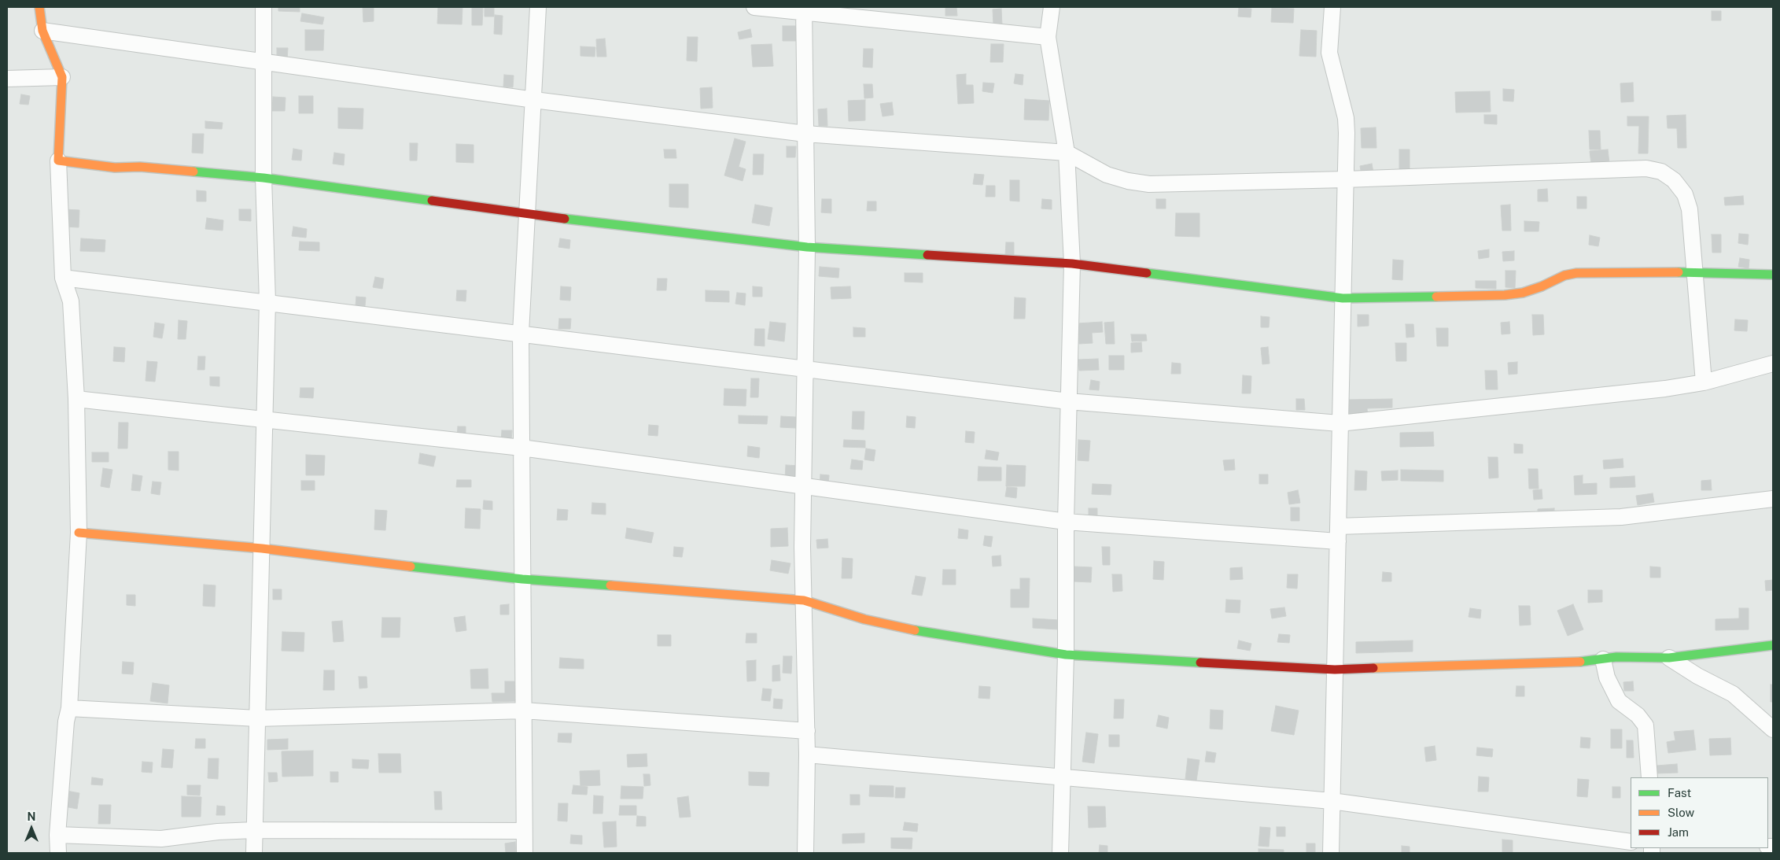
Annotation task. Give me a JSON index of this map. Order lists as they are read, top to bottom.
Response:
{
  "legend": ["Fast", "Slow", "Jam"],
  "north": "top"
}
